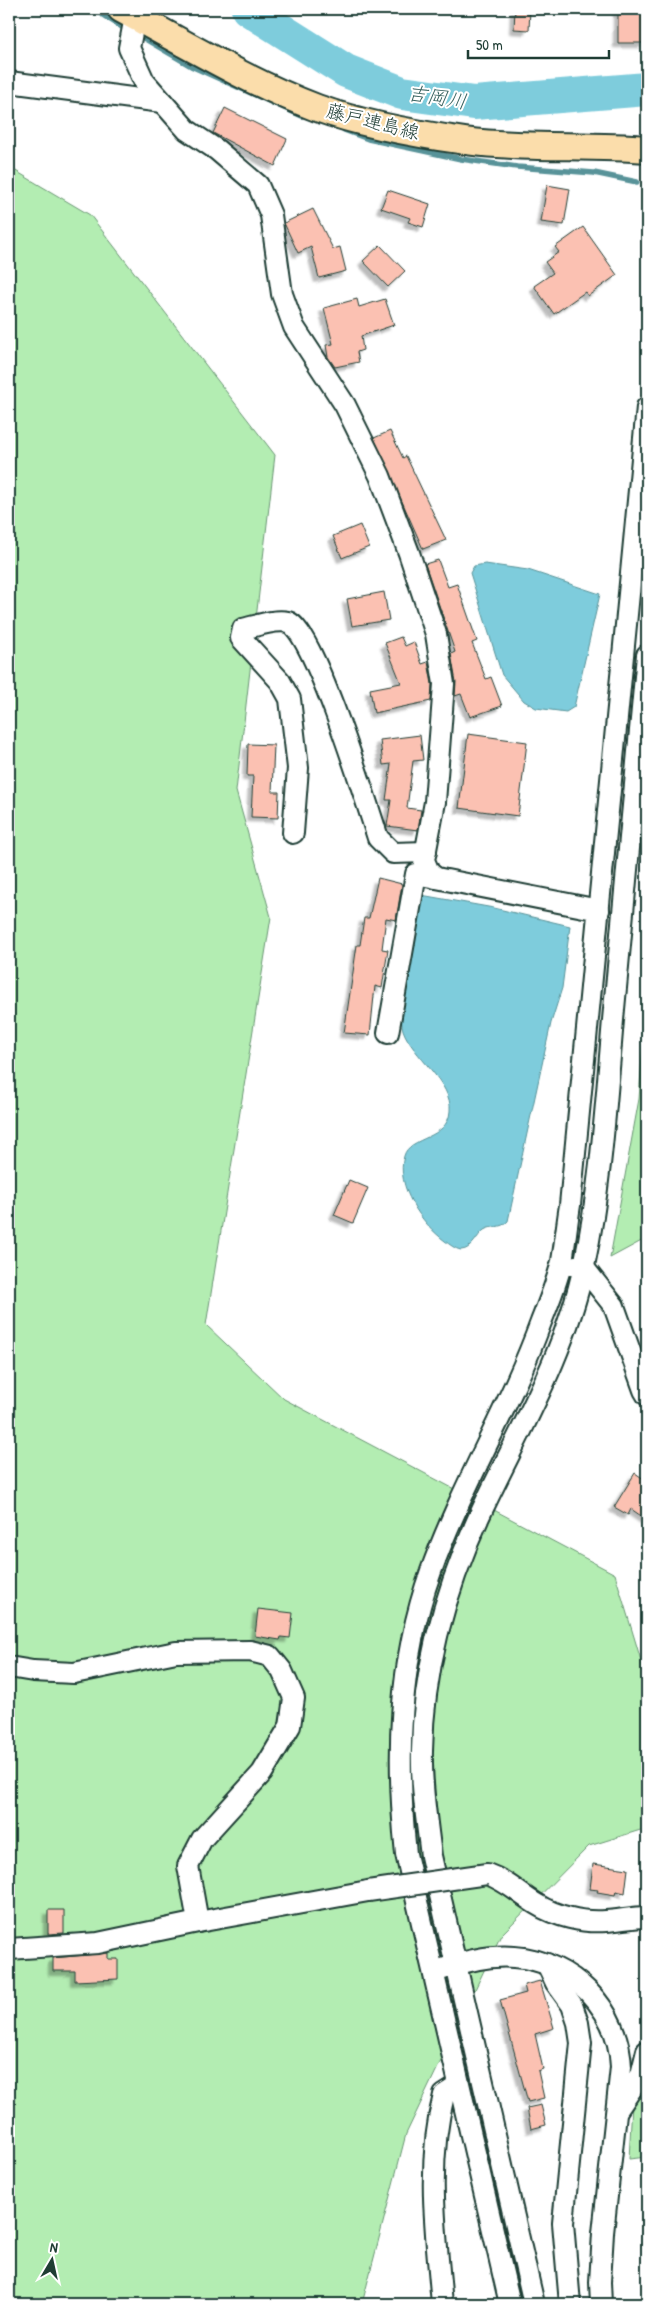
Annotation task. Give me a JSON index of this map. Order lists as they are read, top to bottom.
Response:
{
  "streets": {
    "main road": ["藤戸連島線"]
  },
  "water": ["吉岡川"],
  "scale_bar": "50 m",
  "north": "top"
}
